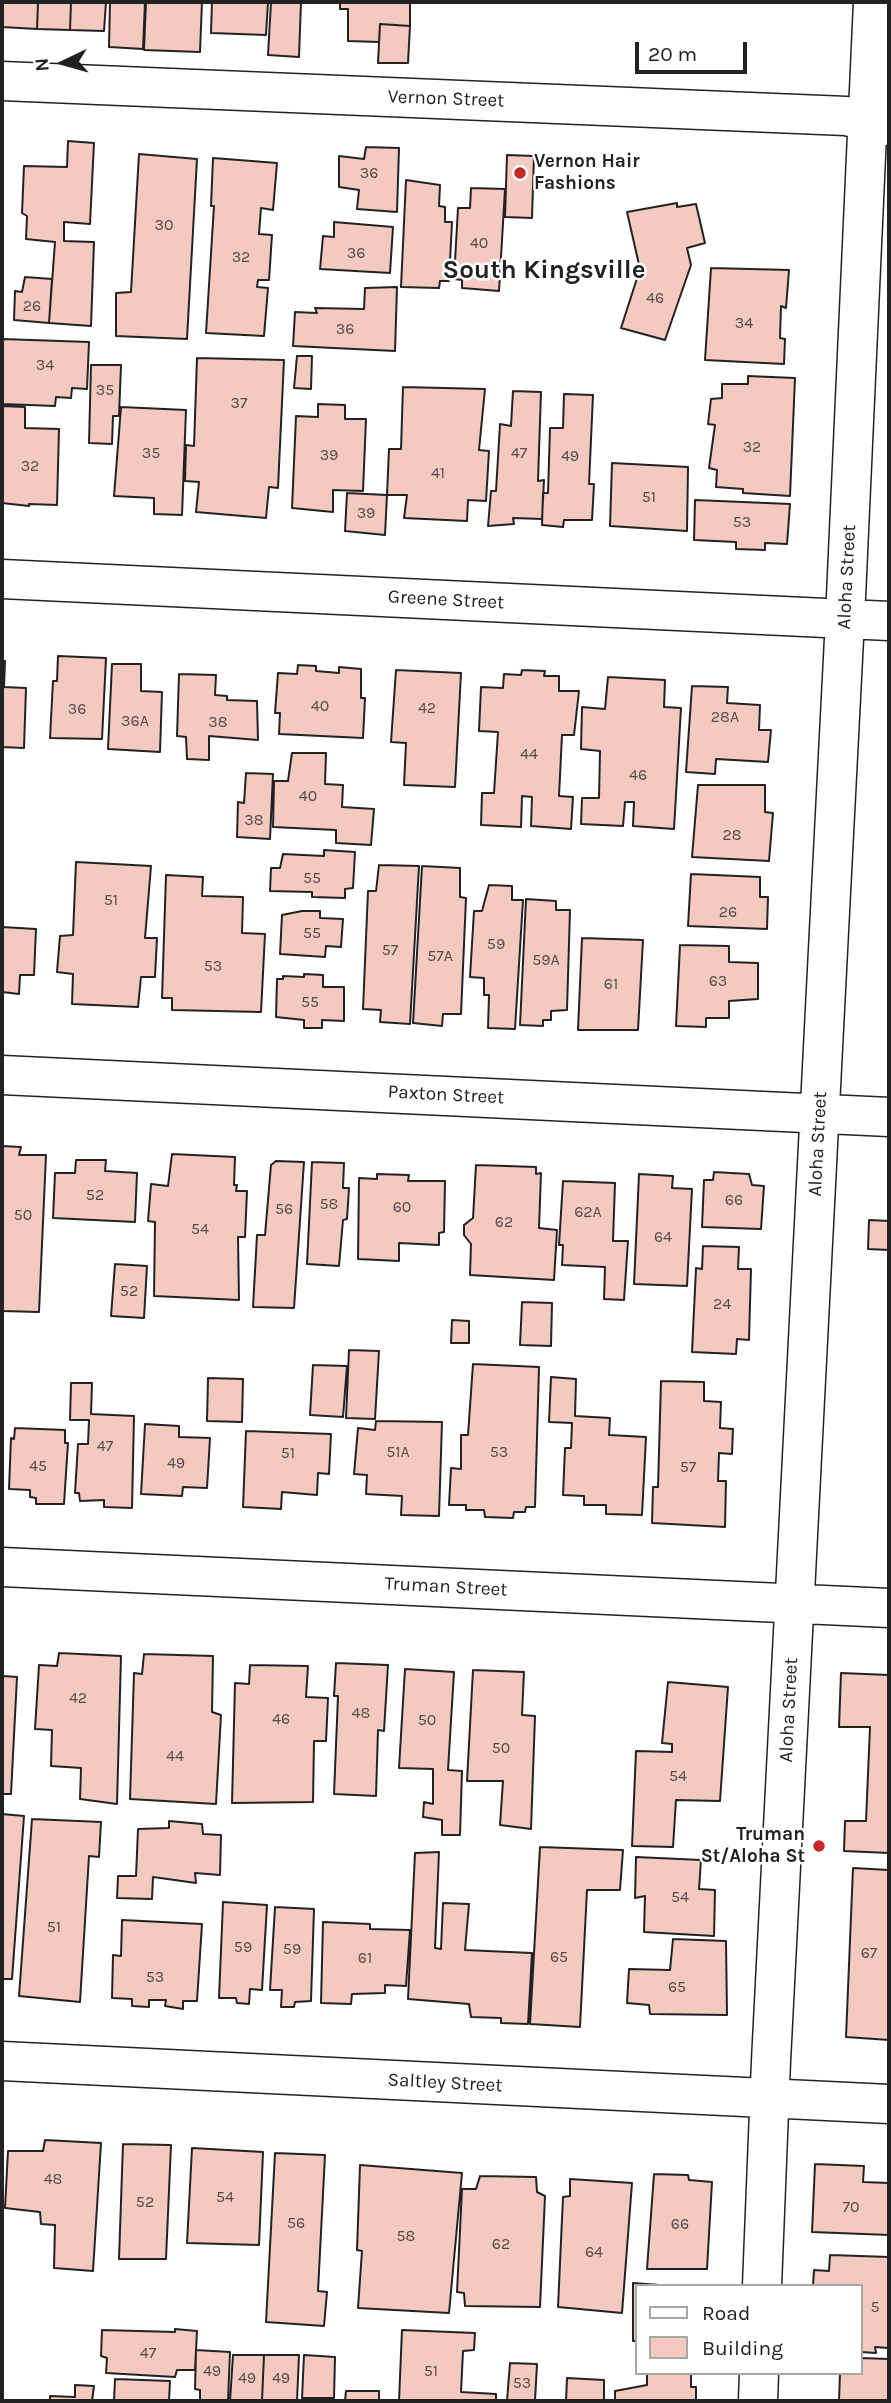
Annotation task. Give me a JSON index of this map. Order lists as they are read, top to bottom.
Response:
{
  "streets": {
    "street": [
      "Vernon Street",
      "Aloha Street",
      "Greene Street",
      "Paxton Street",
      "Truman Street",
      "Saltley Street"
    ]
  },
  "crossings": [
    ["Vernon Street", "Aloha Street"],
    ["Aloha Street", "Greene Street"],
    ["Aloha Street", "Paxton Street"],
    ["Aloha Street", "Truman Street"],
    ["Aloha Street", "Saltley Street"]
  ],
  "districts": ["South Kingsville"],
  "places": ["Vernon Hair Fashions", "Truman St/Aloha St"],
  "house_numbers": [
    "36",
    "30",
    "40",
    "36",
    "32",
    "46",
    "26",
    "34",
    "36",
    "34",
    "35",
    "37",
    "32",
    "35",
    "47",
    "39",
    "49",
    "32",
    "41",
    "51",
    "39",
    "53",
    "40",
    "42",
    "36",
    "28A",
    "36A",
    "38",
    "44",
    "46",
    "40",
    "38",
    "28",
    "55",
    "51",
    "26",
    "55",
    "59",
    "57",
    "57A",
    "59A",
    "53",
    "63",
    "61",
    "55",
    "52",
    "66",
    "58",
    "60",
    "56",
    "62A",
    "50",
    "62",
    "54",
    "64",
    "52",
    "24",
    "47",
    "51A",
    "53",
    "51",
    "49",
    "45",
    "57",
    "42",
    "48",
    "46",
    "50",
    "50",
    "44",
    "54",
    "54",
    "51",
    "59",
    "59",
    "67",
    "65",
    "61",
    "53",
    "65",
    "48",
    "54",
    "52",
    "70",
    "56",
    "66",
    "58",
    "62",
    "64",
    "5",
    "47",
    "49",
    "51",
    "49",
    "49",
    "53"
  ],
  "legend": ["Road", "Building"],
  "scale_bar": "20 m",
  "north": "left"
}
